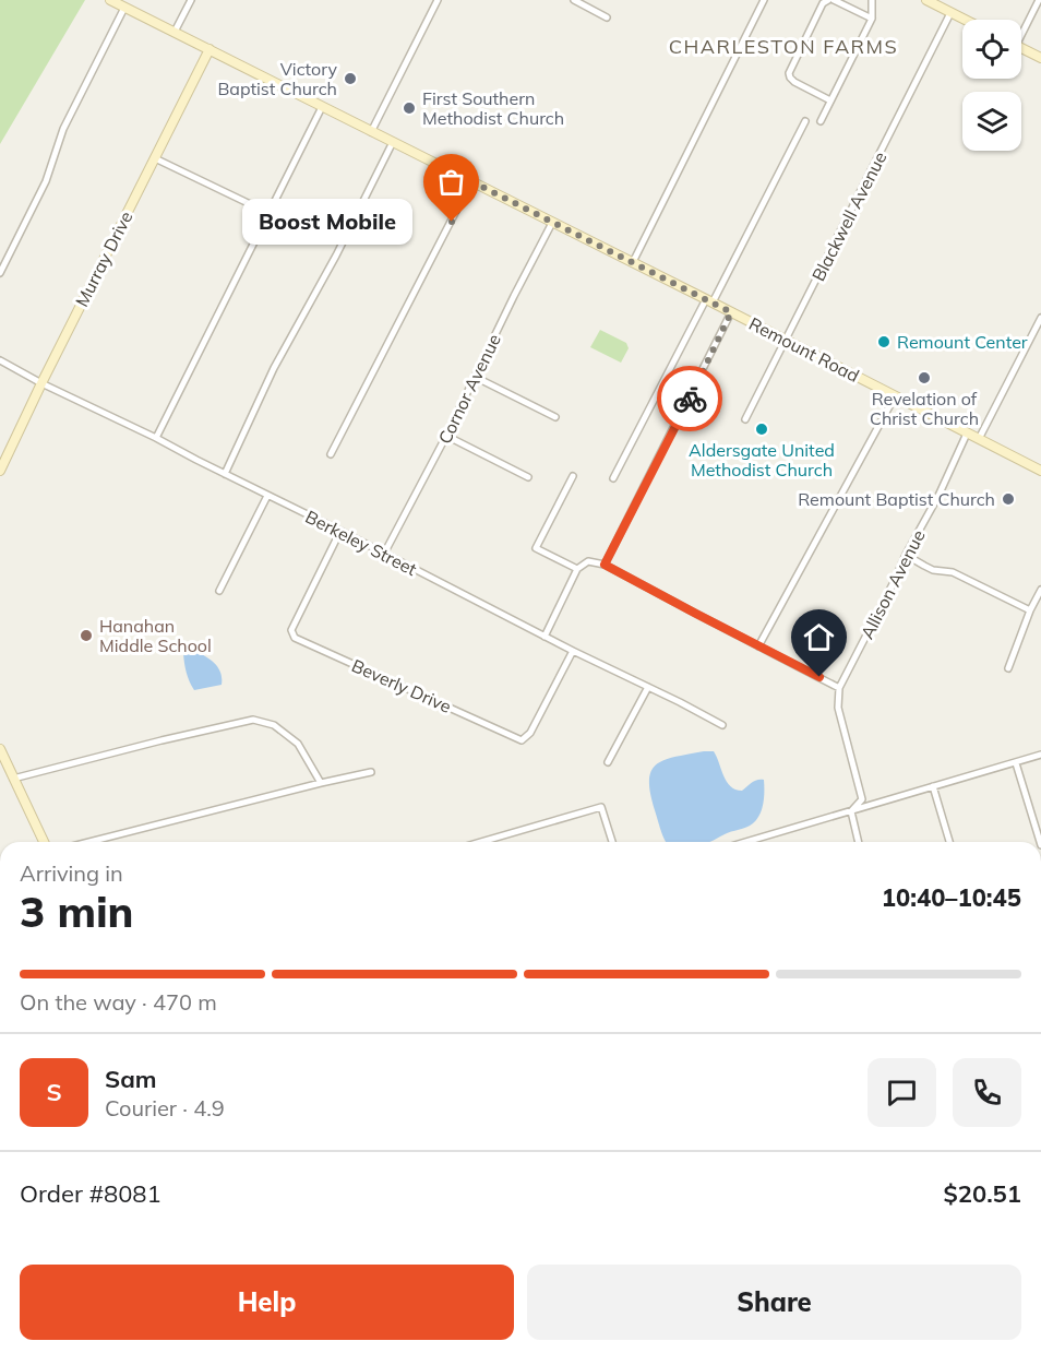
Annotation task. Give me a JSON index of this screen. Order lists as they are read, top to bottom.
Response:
{
  "streets": {
    "main road": ["Murray Drive", "Remount Road"],
    "street": [
      "Blackwell Avenue",
      "Cornor Avenue",
      "Berkeley Street",
      "Allison Avenue",
      "Beverly Drive"
    ]
  },
  "crossings": [
    ["Blackwell Avenue", "Remount Road"],
    ["Murray Drive", "Remount Road"],
    ["Murray Drive", "Berkeley Street"],
    ["Remount Road", "Cornor Avenue"],
    ["Remount Road", "Allison Avenue"],
    ["Cornor Avenue", "Berkeley Street"],
    ["Berkeley Street", "Beverly Drive"]
  ],
  "districts": ["CHARLESTON FARMS"],
  "places": [
    "Victory Baptist Church",
    "First Southern Methodist Church",
    "Boost Mobile",
    "Remount Center",
    "Revelation of Christ Church",
    "Aldersgate United Methodist Church",
    "Remount Baptist Church",
    "Hanahan Middle School"
  ],
  "page": {
    "bubble": "Boost Mobile",
    "heading": ["3 min", "Arriving in", "10:40–10:45"],
    "panel": [
      "Sam",
      "Courier · 4.9",
      "Order #8081",
      "$20.51"
    ],
    "bar": "On the way · 470 m",
    "round": "S",
    "buttons": ["Help", "Share"]
  }
}
